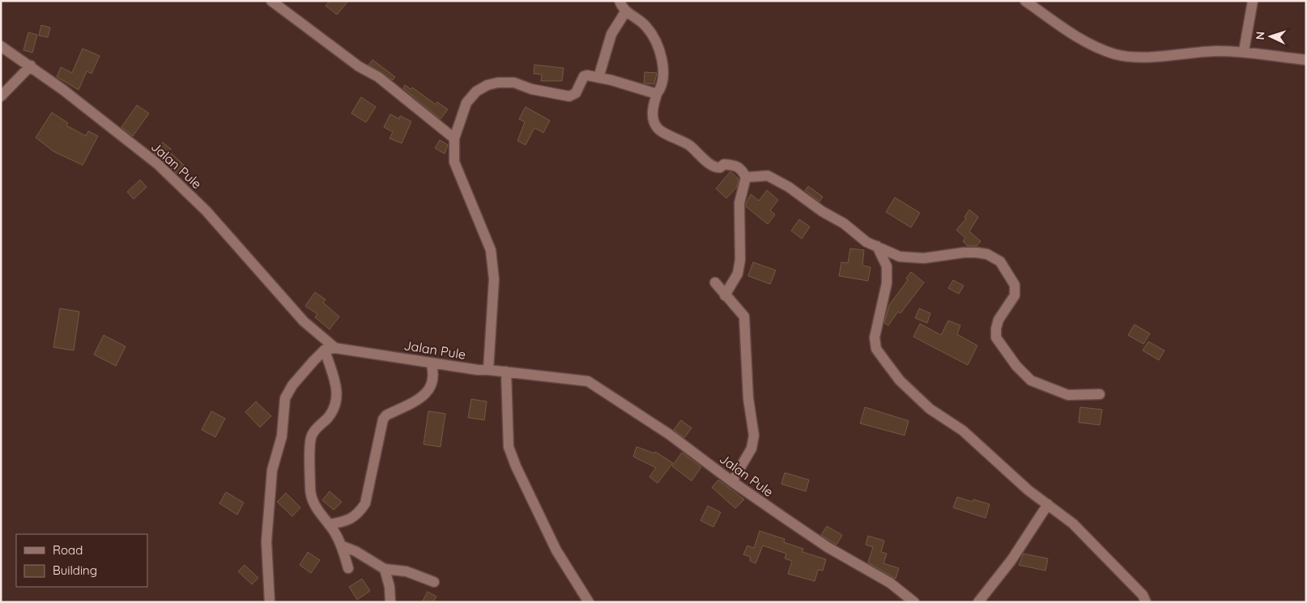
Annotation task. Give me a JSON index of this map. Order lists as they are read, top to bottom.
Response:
{
  "streets": {
    "street": ["Jalan Pule"]
  },
  "legend": ["Road", "Building"],
  "north": "left"
}
